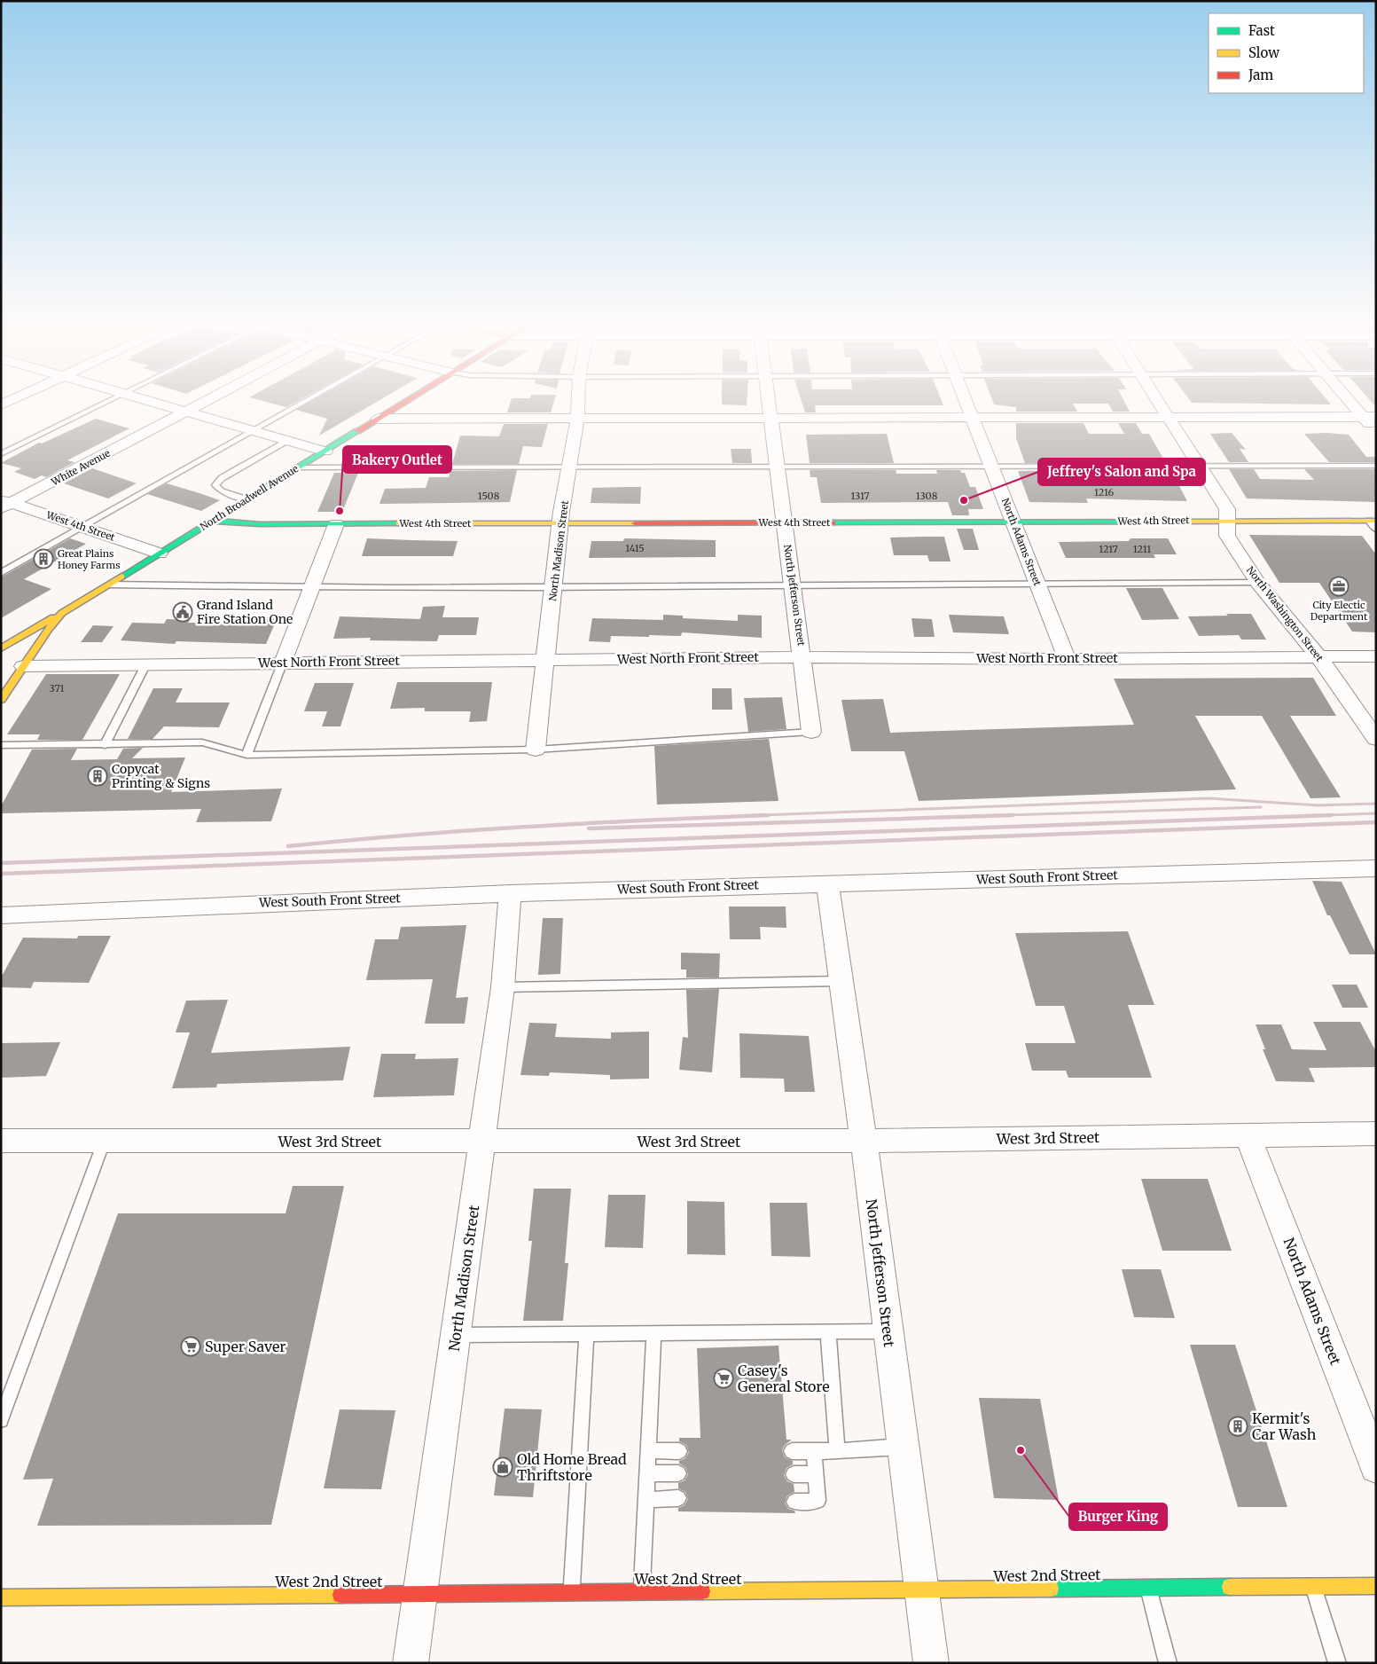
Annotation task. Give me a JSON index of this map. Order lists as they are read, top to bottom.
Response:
{
  "streets": {
    "main road": ["North Broadwell Avenue", "West 4th Street", "West 2nd Street"],
    "street": [
      "White Avenue",
      "North Adams Street",
      "North Madison Street",
      "North Jefferson Street",
      "North Washington Street",
      "West North Front Street",
      "West South Front Street",
      "West 3rd Street"
    ]
  },
  "crossings": [
    ["White Avenue", "West 4th Street"],
    ["North Broadwell Avenue", "West 4th Street"],
    ["North Broadwell Avenue", "West North Front Street"],
    ["West 4th Street", "North Adams Street"],
    ["West 4th Street", "North Madison Street"],
    ["West 4th Street", "North Jefferson Street"],
    ["West 4th Street", "North Washington Street"],
    ["North Adams Street", "West North Front Street"],
    ["North Adams Street", "West 3rd Street"],
    ["North Madison Street", "West North Front Street"],
    ["North Madison Street", "West South Front Street"],
    ["North Madison Street", "West 3rd Street"],
    ["North Madison Street", "West 2nd Street"],
    ["North Jefferson Street", "West North Front Street"],
    ["North Jefferson Street", "West South Front Street"],
    ["North Jefferson Street", "West 3rd Street"],
    ["North Jefferson Street", "West 2nd Street"],
    ["North Washington Street", "West North Front Street"]
  ],
  "places": {
    "other": ["Jeffrey's Salon and Spa", "Bakery Outlet", "Burger King"],
    "building": ["Great Plains Honey Farms", "Copycat Printing & Signs", "Kermit's Car Wash"],
    "office": ["City Electic Department"],
    "public building": ["Grand Island Fire Station One"],
    "supermarket": ["Super Saver", "Casey's General Store"],
    "shop": ["Old Home Bread Thriftstore"]
  },
  "house_numbers": [
    "1216",
    "1508",
    "1317",
    "1308",
    "1415",
    "1217",
    "1211",
    "371"
  ],
  "legend": ["Fast", "Slow", "Jam"]
}
